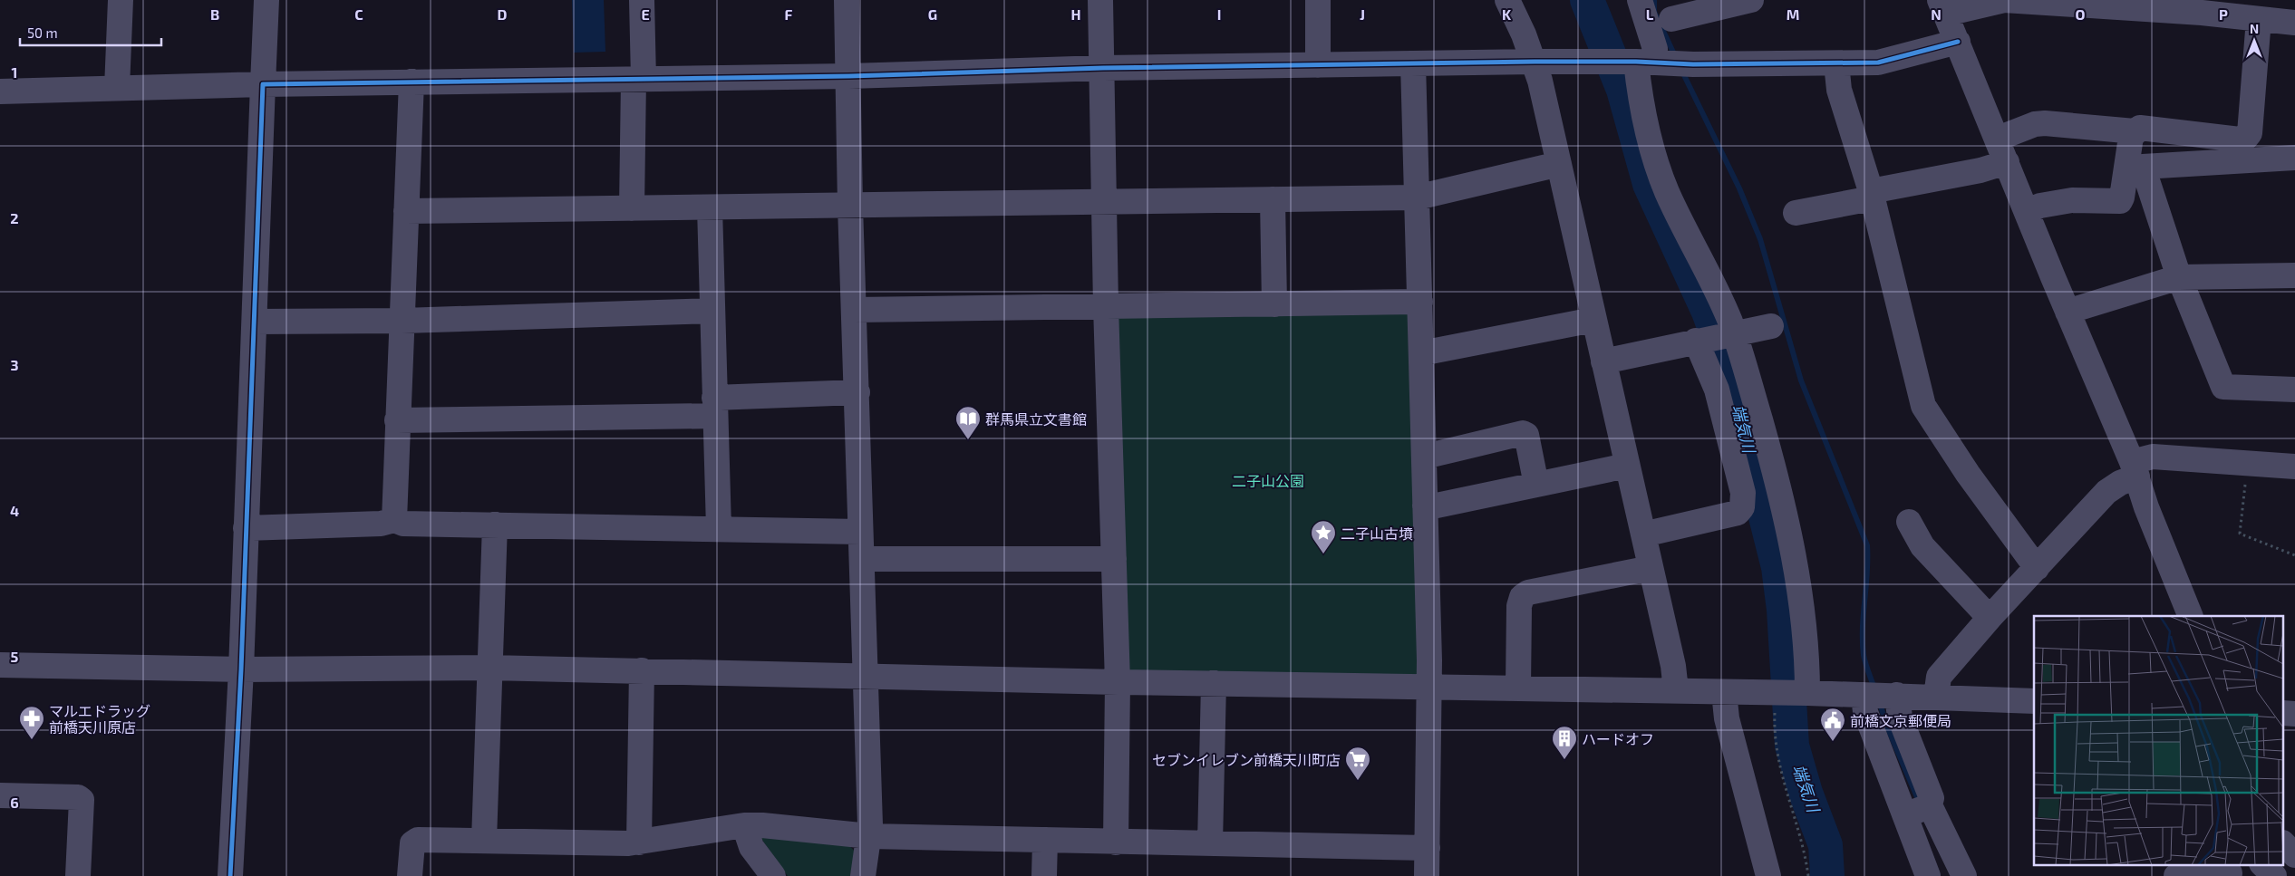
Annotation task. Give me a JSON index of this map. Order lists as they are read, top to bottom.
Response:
{
  "water": ["端気川"],
  "parks": ["二子山公園"],
  "places": {
    "library": ["群馬県立文書館"],
    "place": ["二子山古墳"],
    "pharmacy": ["マルエドラッグ 前橋天川原店"],
    "public building": ["前橋文京郵便局"],
    "building": ["ハードオフ"],
    "supermarket": ["セブンイレブン前橋天川町店"]
  },
  "scale_bar": "50 m",
  "north": "top",
  "grid": {
    "columns": [
      "B",
      "C",
      "D",
      "E",
      "F",
      "G",
      "H",
      "I",
      "J",
      "K",
      "L",
      "M",
      "N",
      "O",
      "P"
    ],
    "rows": [
      "1",
      "2",
      "3",
      "4",
      "5",
      "6"
    ]
  }
}
